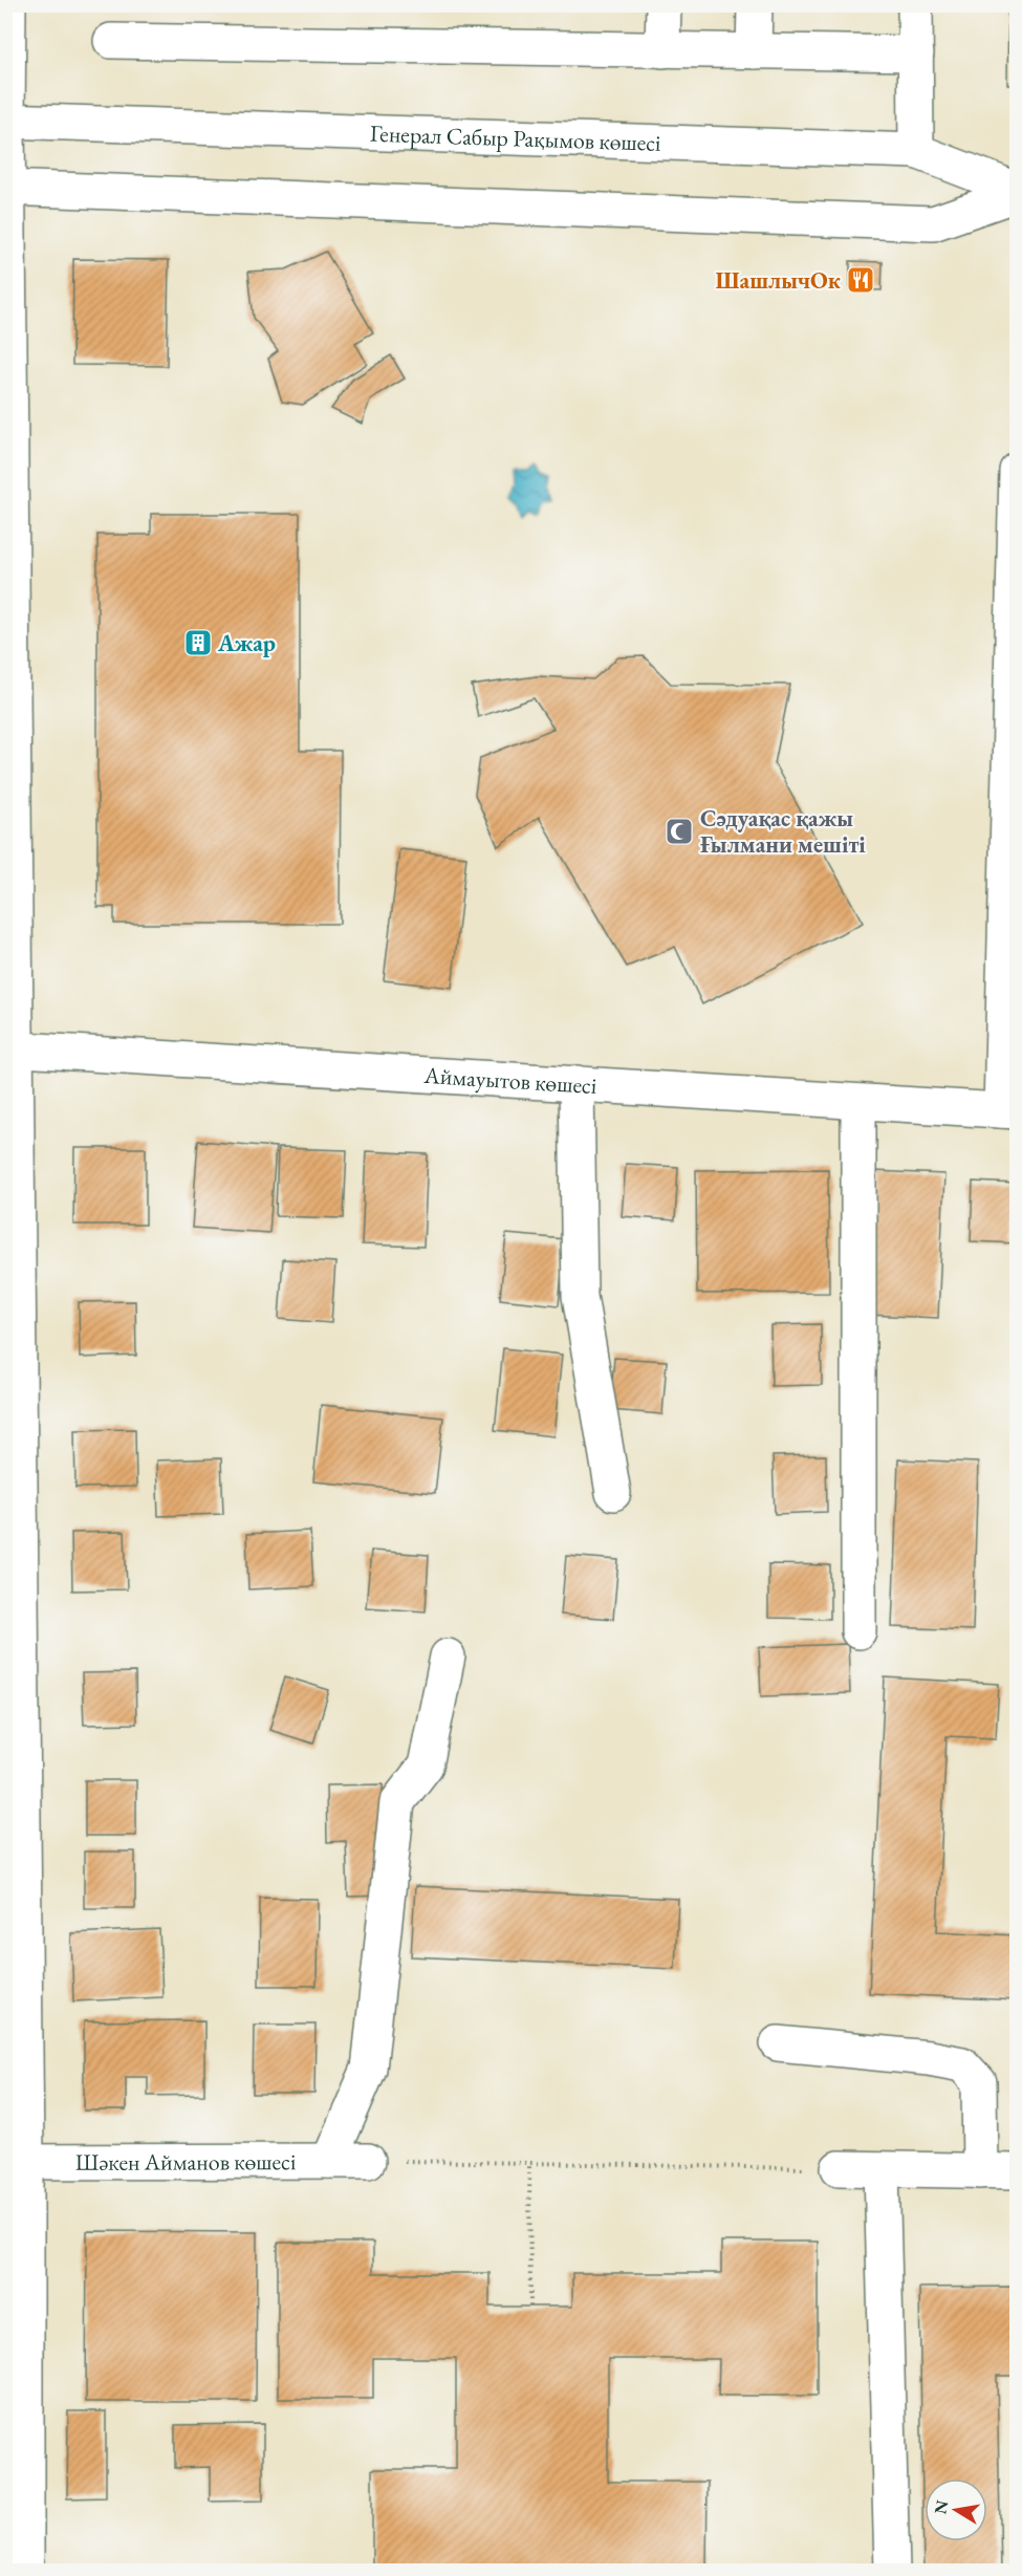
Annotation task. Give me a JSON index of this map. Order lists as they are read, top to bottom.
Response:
{
  "streets": {
    "street": ["Генерал Сабыр Рақымов көшесі", "Аймауытов көшесі", "Шәкен Айманов көшесі"]
  },
  "places": {
    "restaurant": ["ШашлычОк"],
    "building": ["Ажар"],
    "mosque": ["Сәдуақас қажы Ғылмани мешіті"]
  },
  "north": "left"
}
